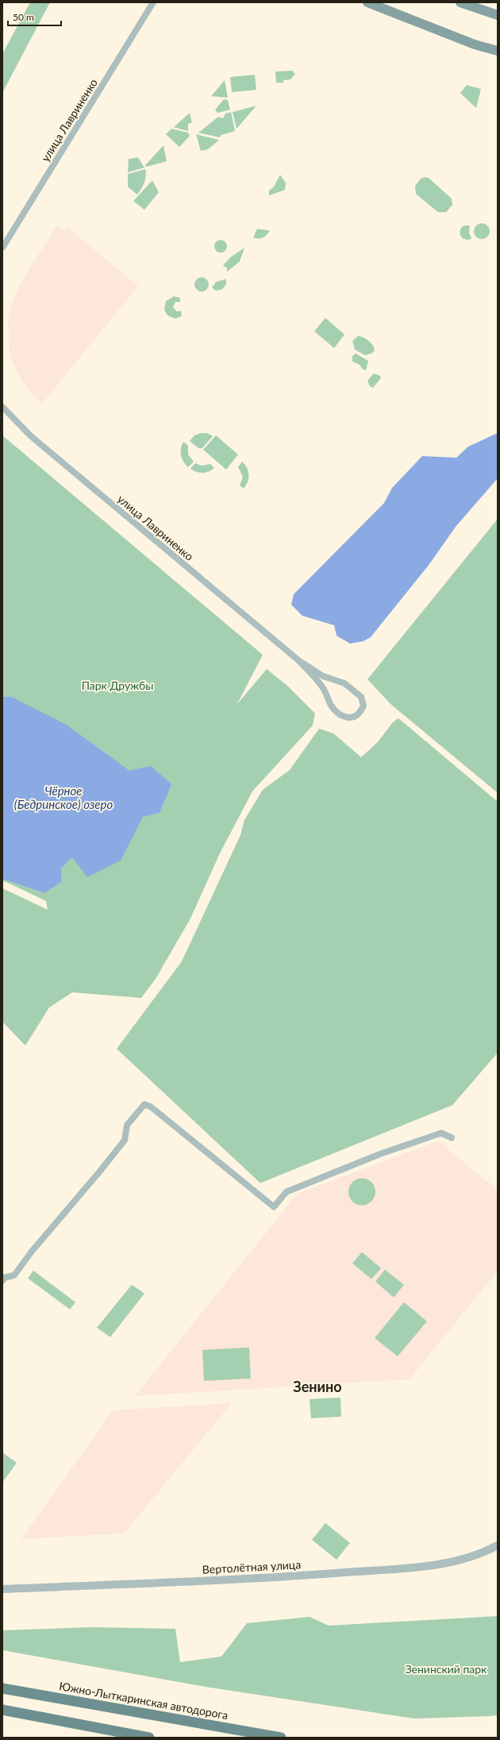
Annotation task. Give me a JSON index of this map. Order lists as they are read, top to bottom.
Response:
{
  "streets": {
    "main road": ["Южно-Лыткаринская автодорога"],
    "street": ["улица Лавриненко", "Вертолётная улица"]
  },
  "districts": ["Зенино"],
  "water": ["Чёрное (Бедринское) озеро"],
  "parks": ["Парк Дружбы", "Зенинский парк"],
  "scale_bar": "50 m"
}
